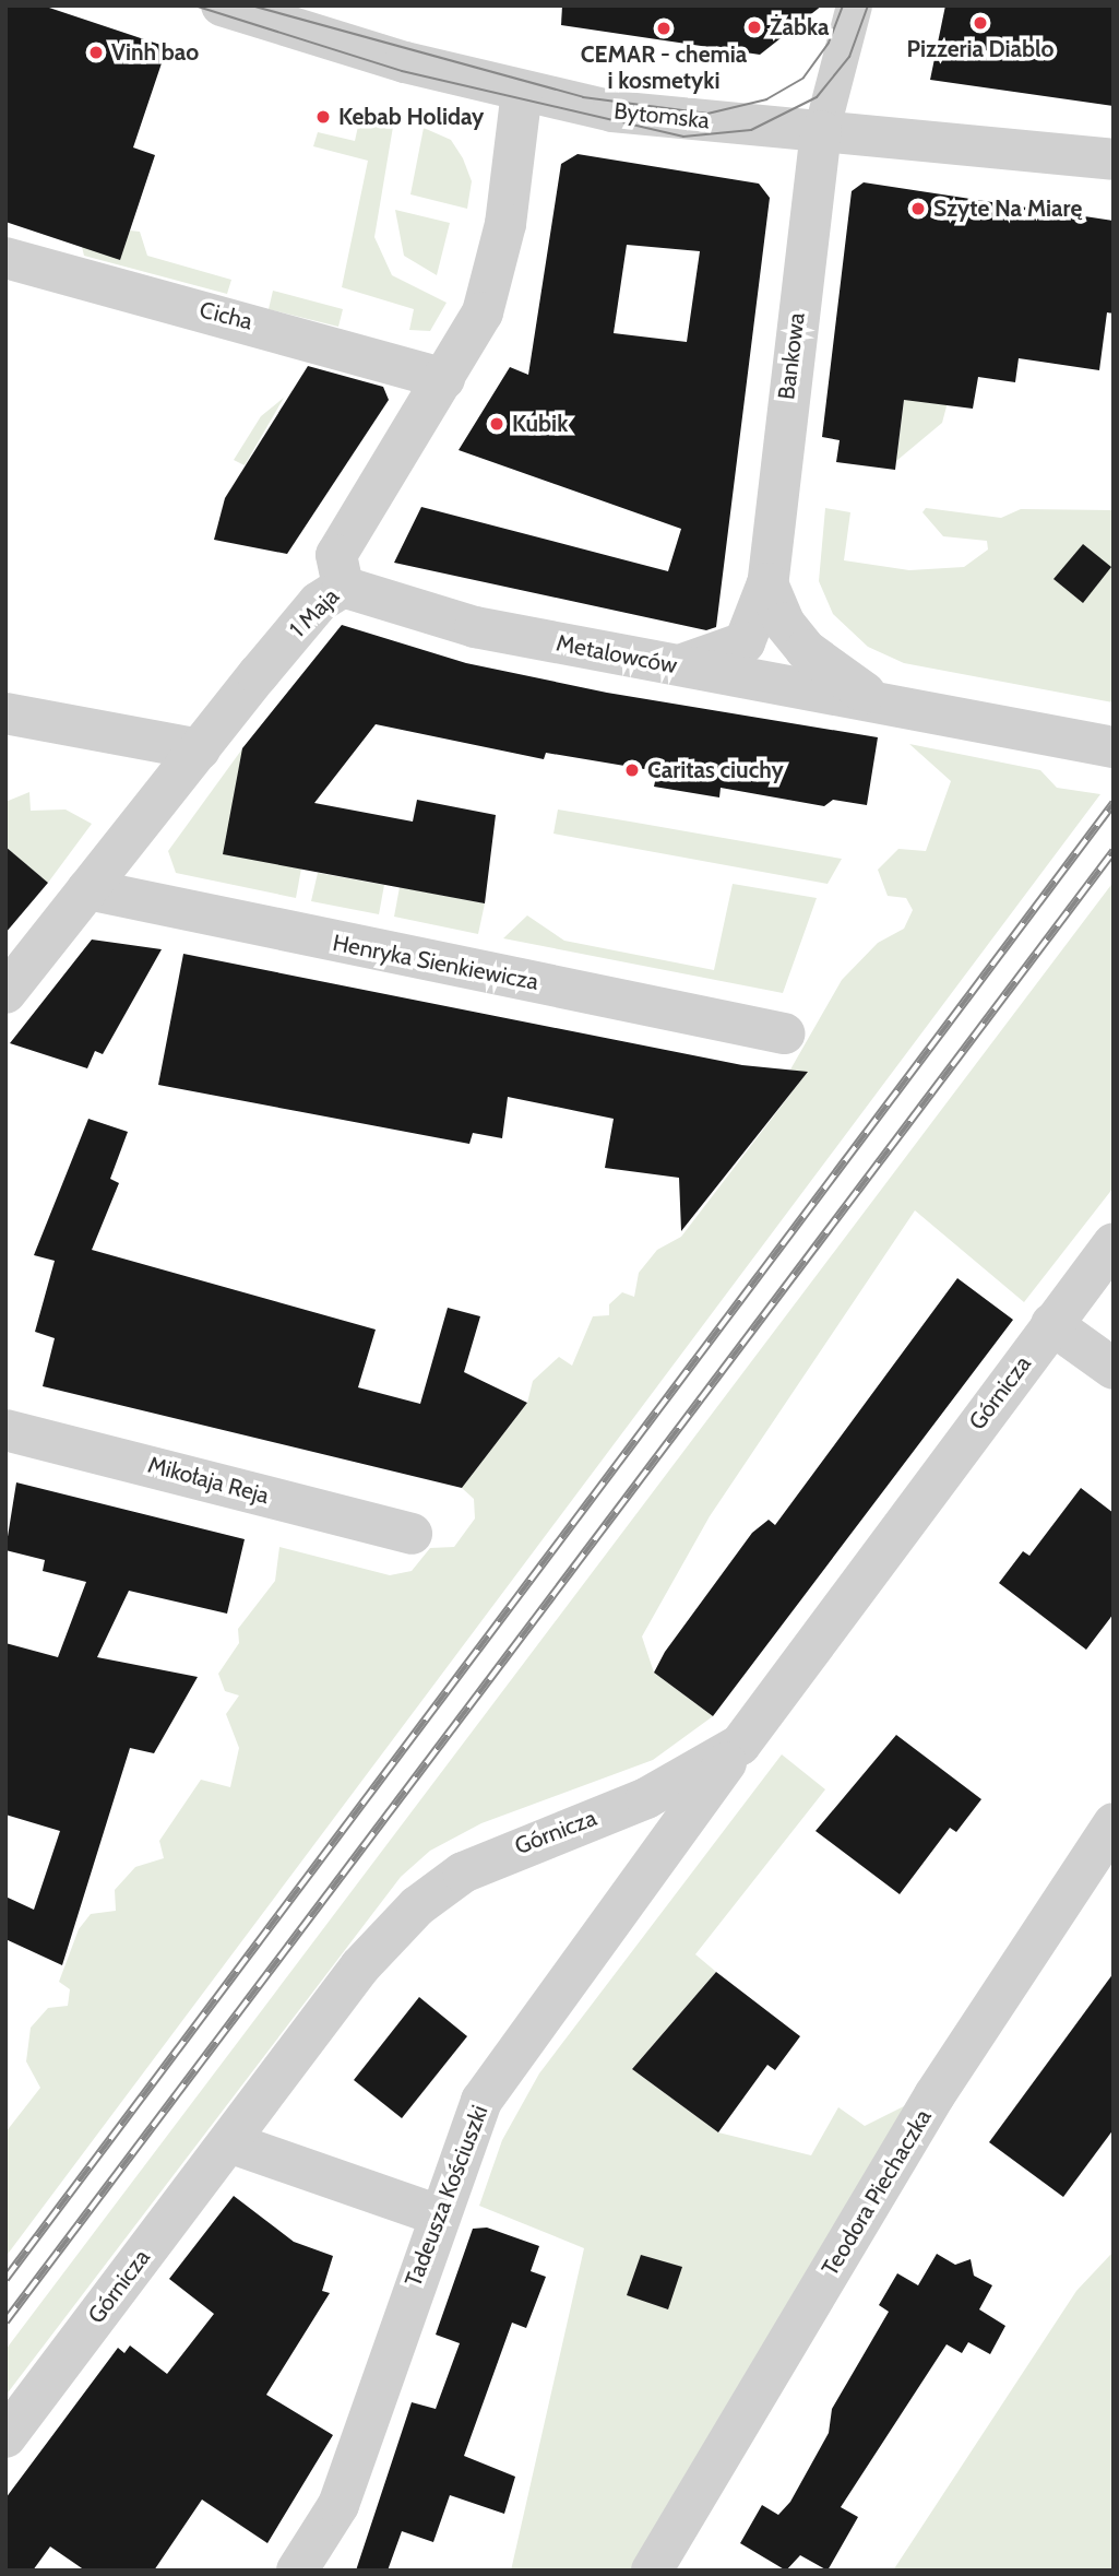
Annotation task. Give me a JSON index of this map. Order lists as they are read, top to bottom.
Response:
{
  "streets": {
    "street": [
      "Bytomska",
      "Cicha",
      "Bankowa",
      "1 Maja",
      "Metalowców",
      "Henryka Sienkiewicza",
      "Górnicza",
      "Mikołaja Reja",
      "Teodora Piechaczka",
      "Tadeusza Kościuszki"
    ]
  },
  "crossings": [
    ["Bytomska", "Bankowa"],
    ["Bytomska", "1 Maja"],
    ["Cicha", "1 Maja"],
    ["Bankowa", "Metalowców"],
    ["1 Maja", "Metalowców"],
    ["1 Maja", "Henryka Sienkiewicza"],
    ["Górnicza", "Tadeusza Kościuszki"]
  ],
  "places": [
    "Pizzeria Diablo",
    "Żabka",
    "CEMAR - chemia i kosmetyki",
    "Vinh bao",
    "Kebab Holiday",
    "Szyte Na Miarę",
    "Kubik",
    "Caritas ciuchy"
  ]
}
